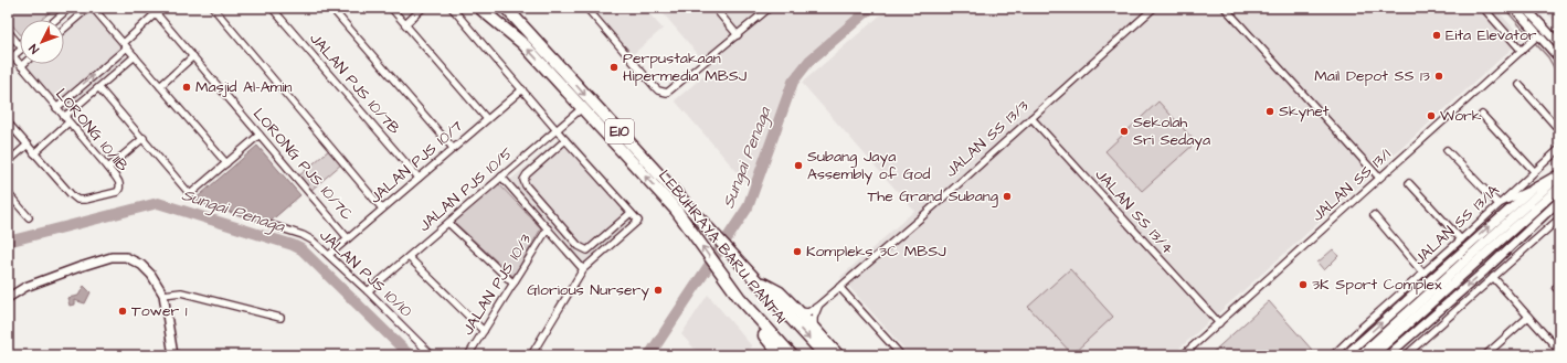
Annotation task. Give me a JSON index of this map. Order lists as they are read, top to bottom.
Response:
{
  "streets": {
    "highway": ["E10", "LEBUHRAYA BARU PANTAI"],
    "street": [
      "JALAN PJS 10/7B",
      "LORONG 10/11B",
      "JALAN SS 13/3",
      "JALAN PJS 10/7",
      "LORONG PJS 10/7C",
      "JALAN SS 13/1",
      "JALAN PJS 10/5",
      "JALAN SS 13/4",
      "JALAN SS 13/1A",
      "JALAN PJS 10/10",
      "JALAN PJS 10/3"
    ]
  },
  "crossings": [
    ["JALAN PJS 10/7B", "JALAN PJS 10/7"],
    ["JALAN SS 13/3", "JALAN SS 13/4"],
    ["JALAN PJS 10/7", "LORONG PJS 10/7C"],
    ["JALAN PJS 10/7", "JALAN PJS 10/10"],
    ["JALAN SS 13/1", "JALAN SS 13/4"],
    ["JALAN PJS 10/5", "LEBUHRAYA BARU PANTAI"],
    ["JALAN PJS 10/5", "JALAN PJS 10/10"]
  ],
  "water": ["Sungai Penaga"],
  "places": [
    "Eita Elevator",
    "Perpustakaan Hipermedia MBSJ",
    "Mail Depot SS 13",
    "Masjid Al-Amin",
    "Skynet",
    "Work",
    "Sekolah Sri Sedaya",
    "Subang Jaya Assembly of God",
    "The Grand Subang",
    "Kompleks 3C MBSJ",
    "3K Sport Complex",
    "Glorious Nursery",
    "Tower 1"
  ],
  "north": "bottom left"
}
